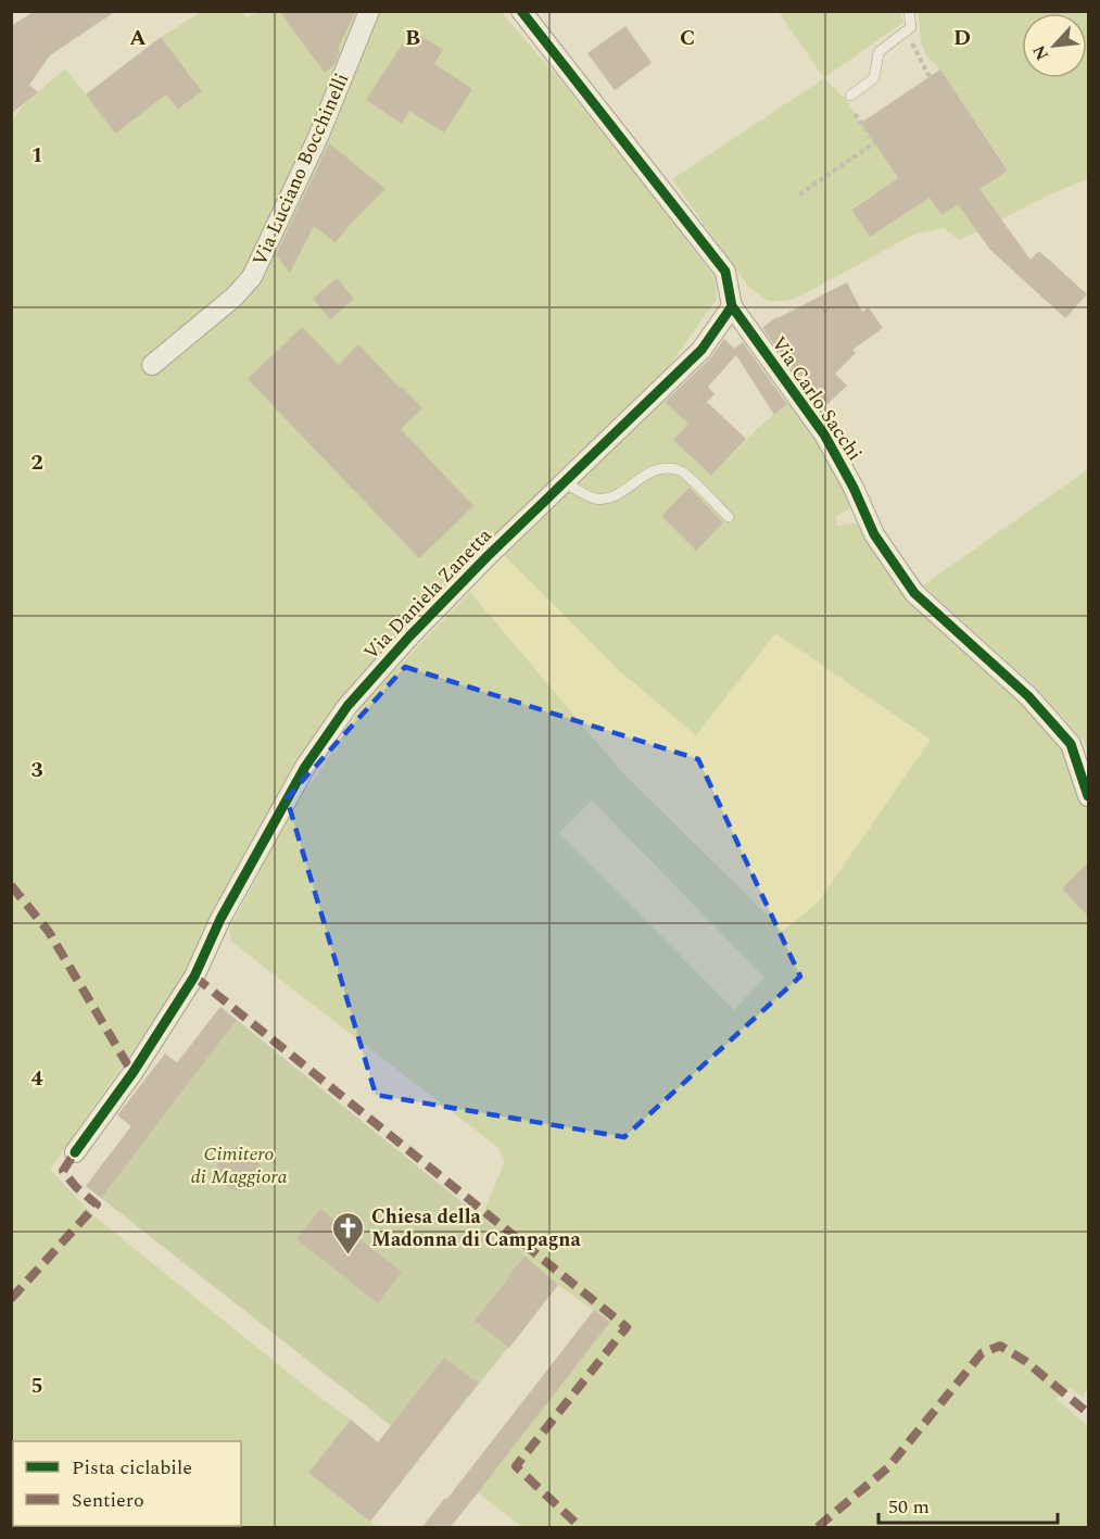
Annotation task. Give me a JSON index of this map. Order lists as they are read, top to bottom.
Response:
{
  "streets": {
    "street": ["Via Luciano Bocchinelli", "Via Carlo Sacchi", "Via Daniela Zanetta"]
  },
  "crossings": [
    ["Via Carlo Sacchi", "Via Daniela Zanetta"]
  ],
  "parks": ["Cimitero di Maggiora"],
  "places": {
    "church": ["Chiesa della Madonna di Campagna"]
  },
  "legend": ["Pista ciclabile", "Sentiero"],
  "scale_bar": "50 m",
  "north": "bottom left",
  "grid": {
    "columns": [
      "A",
      "B",
      "C",
      "D"
    ],
    "rows": [
      "1",
      "2",
      "3",
      "4",
      "5"
    ]
  }
}
